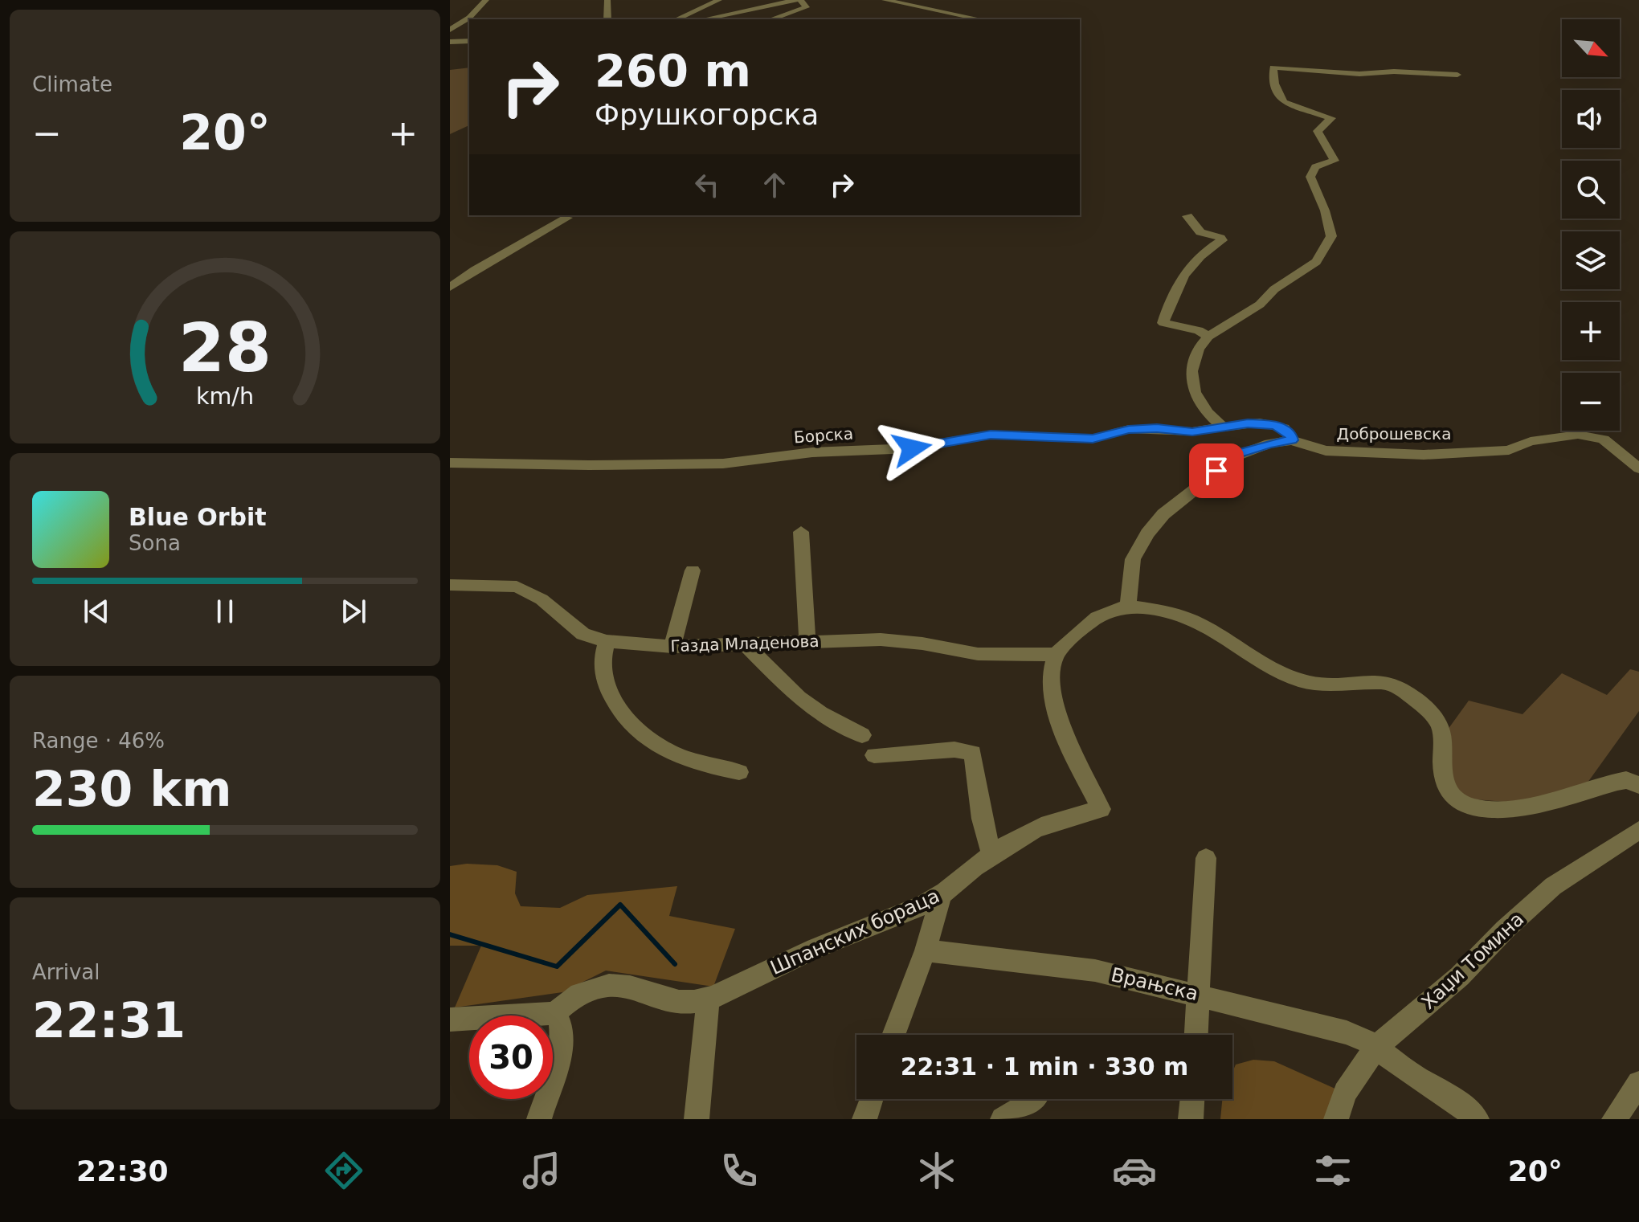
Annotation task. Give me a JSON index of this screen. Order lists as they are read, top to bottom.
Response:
{
  "streets": {
    "street": [
      "Доброшевска",
      "Борска",
      "Газда Младенова",
      "Шпанских бораца",
      "Хаџи Томина",
      "Врањска"
    ]
  },
  "crossings": [
    ["Доброшевска", "Борска"],
    ["Газда Младенова", "Шпанских бораца"],
    ["Хаџи Томина", "Врањска"]
  ],
  "north": "bottom right",
  "page": {
    "tile": [
      "Climate",
      ["Range · 46%", "230 km"],
      ["Arrival", "22:31"]
    ],
    "map_buttons": ["+", "−"],
    "turn": ["260 m", "Фрушкогорска"],
    "heat": ["−", "20°", "+"],
    "song": ["Blue Orbit", "Sona"],
    "limit": "30",
    "trip": "22:31 · 1 min · 330 m",
    "tabs": ["22:30", "20°"],
    "gauge": ["28", "km/h"]
  }
}
